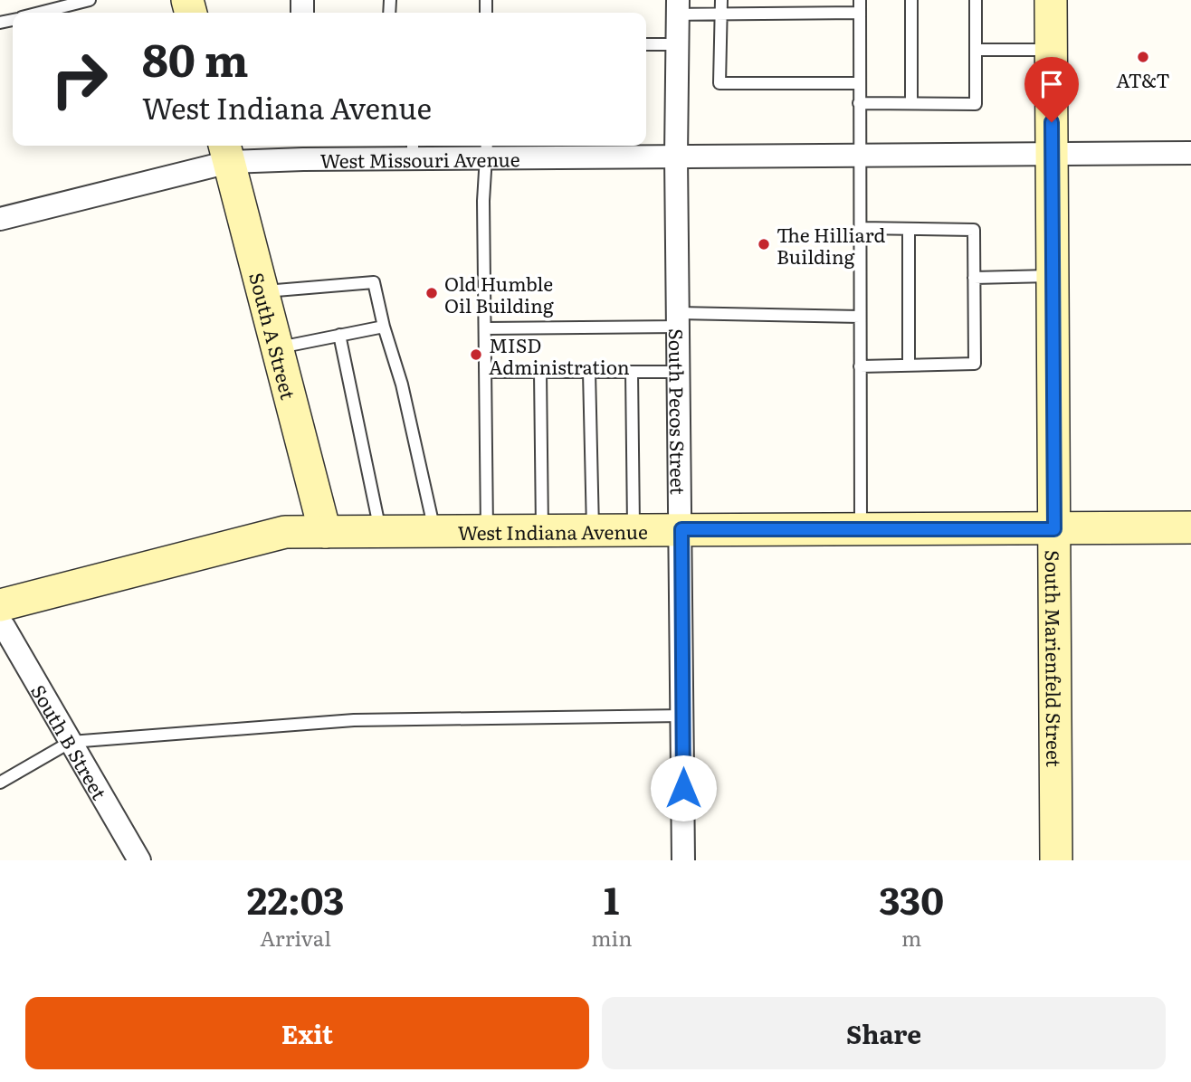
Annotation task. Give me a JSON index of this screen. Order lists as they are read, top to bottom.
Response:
{
  "streets": {
    "street": [
      "West Missouri Avenue",
      "South A Street",
      "South Pecos Street",
      "West Indiana Avenue",
      "South Marienfeld Street",
      "South B Street"
    ]
  },
  "crossings": [
    ["West Missouri Avenue", "South A Street"],
    ["West Missouri Avenue", "South Pecos Street"],
    ["West Missouri Avenue", "South Marienfeld Street"],
    ["South A Street", "West Indiana Avenue"],
    ["South Pecos Street", "West Indiana Avenue"],
    ["West Indiana Avenue", "South Marienfeld Street"]
  ],
  "places": [
    "AT&T",
    "The Hilliard Building",
    "Old Humble Oil Building",
    "MISD Administration"
  ],
  "page": {
    "turn": ["80 m", "West Indiana Avenue"],
    "eta": [
      "22:03",
      "Arrival",
      "1",
      "min",
      "330",
      "m"
    ],
    "buttons": ["Exit", "Share"]
  }
}
